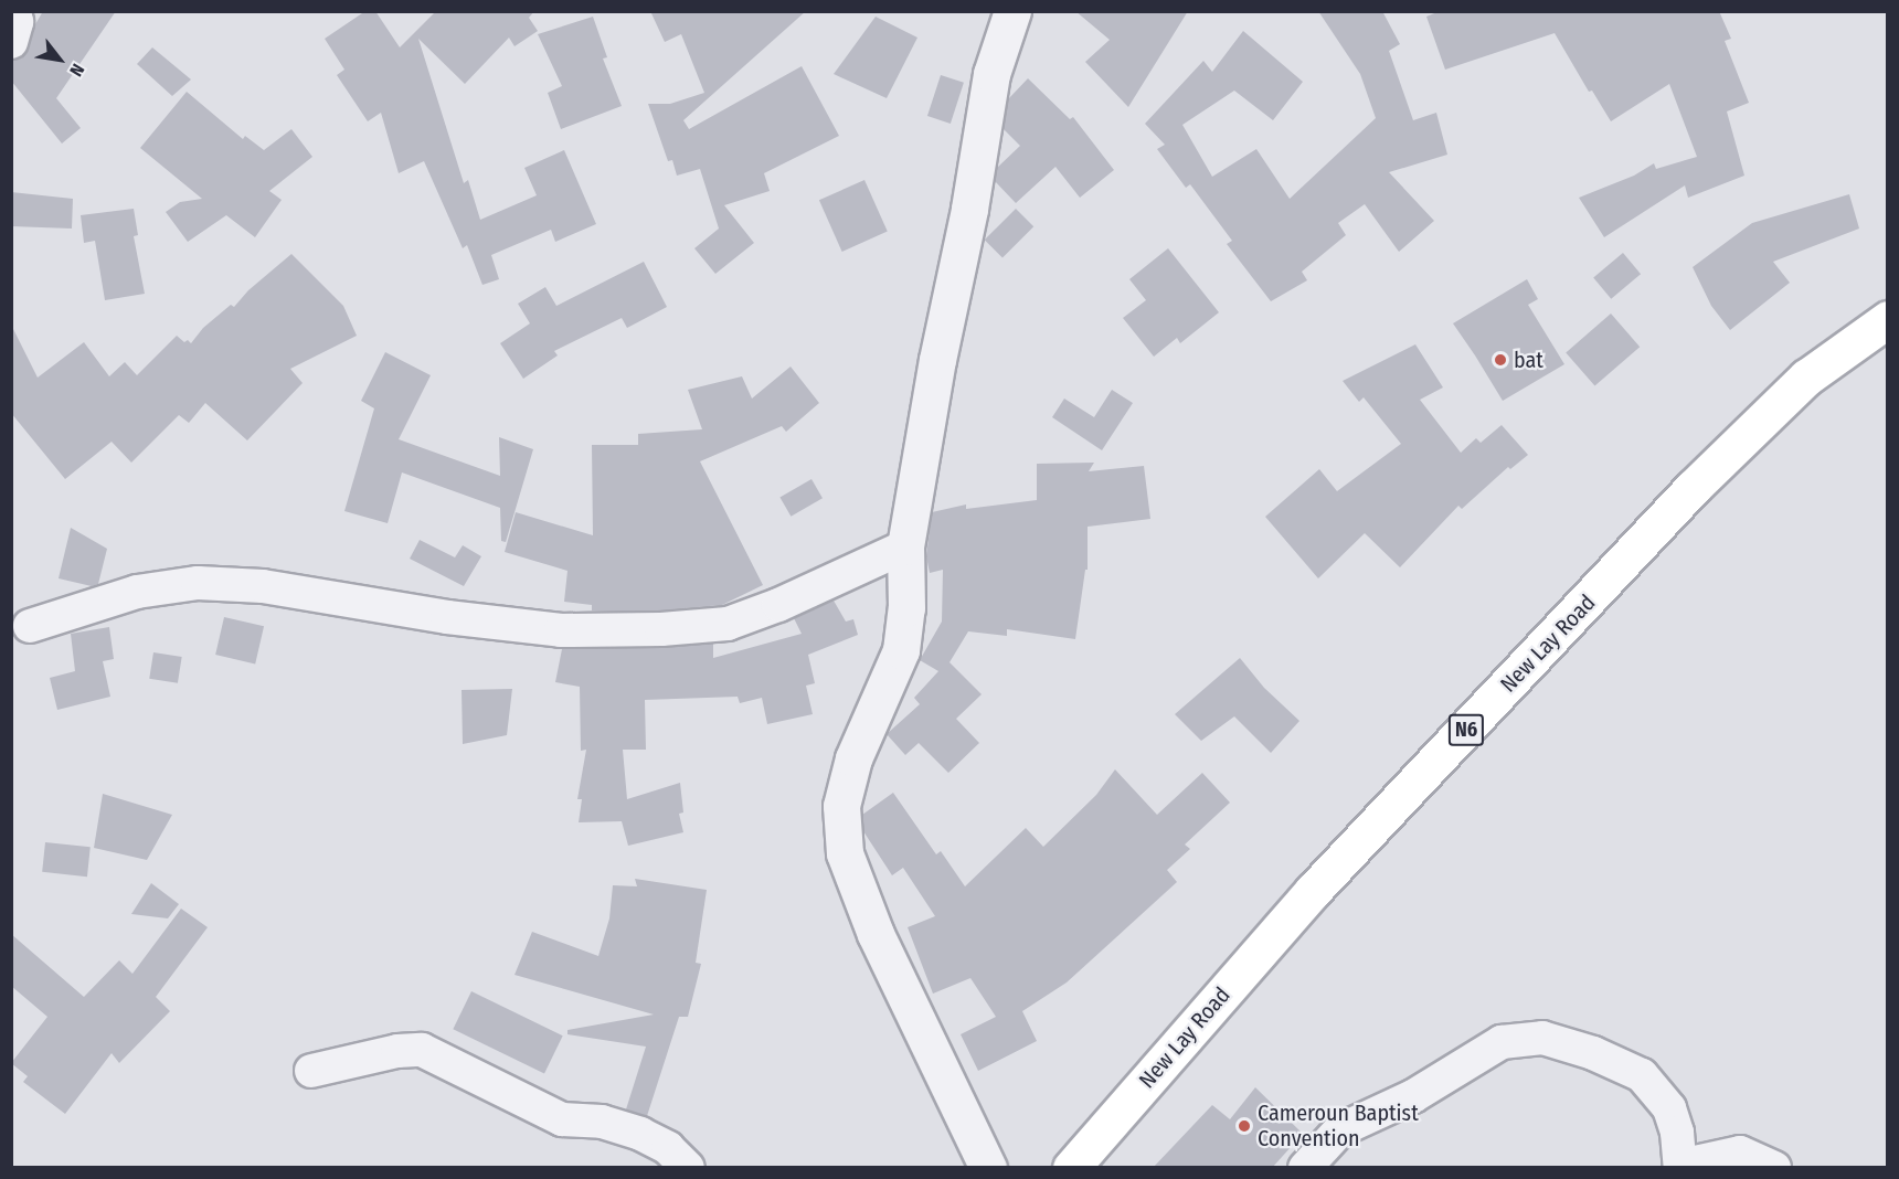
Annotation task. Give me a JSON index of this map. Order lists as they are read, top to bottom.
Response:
{
  "streets": {
    "highway": ["New Lay Road", "N6"]
  },
  "places": ["bat", "Cameroun Baptist Convention"],
  "north": "bottom right"
}
